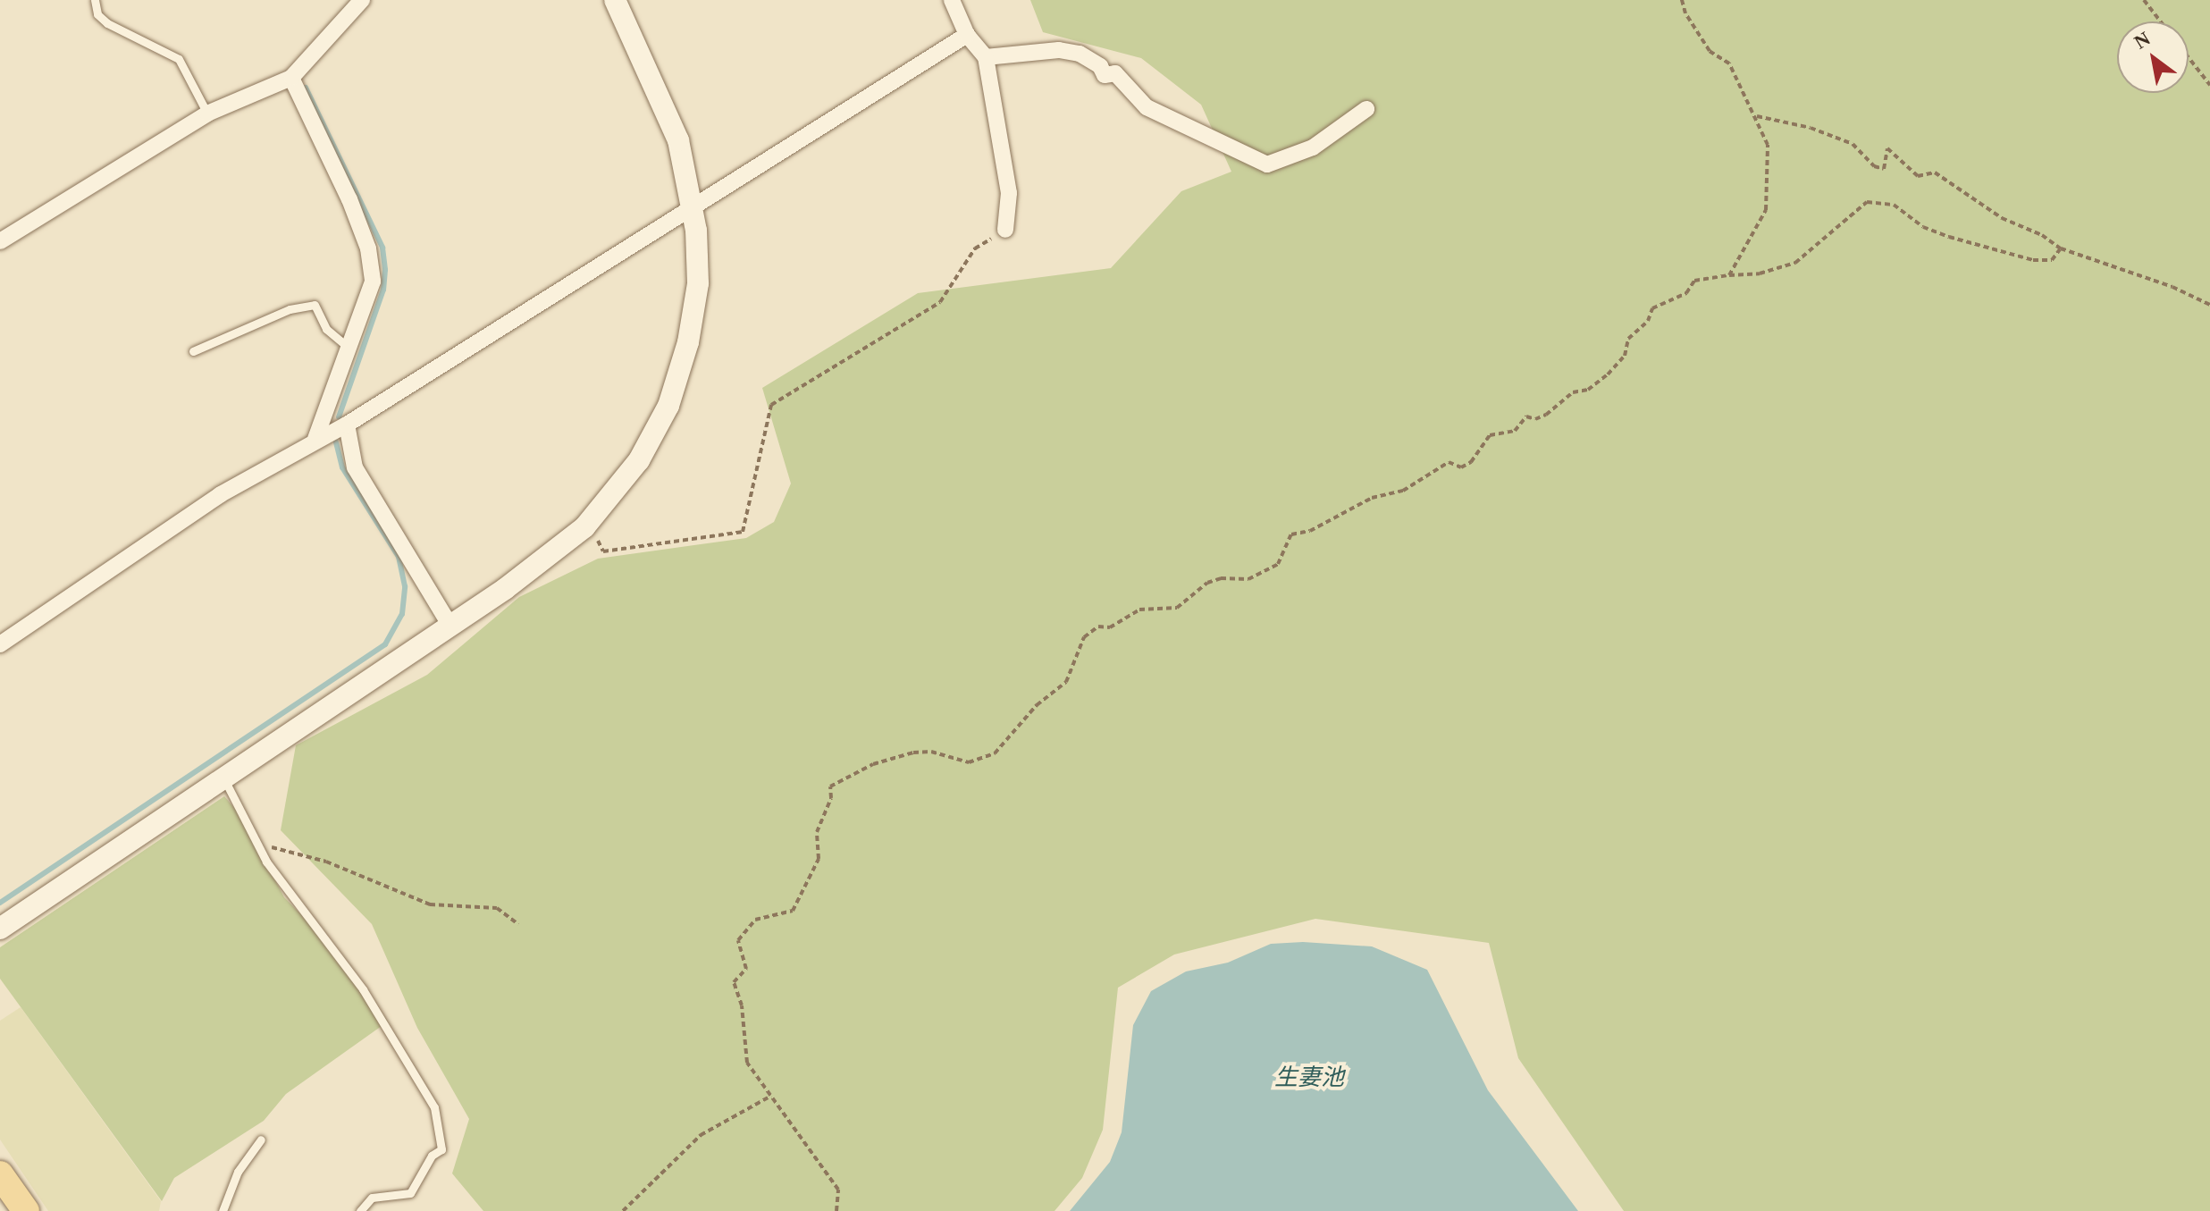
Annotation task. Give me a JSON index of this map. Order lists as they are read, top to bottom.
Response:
{
  "water": ["生妻池"],
  "north": "top left"
}
